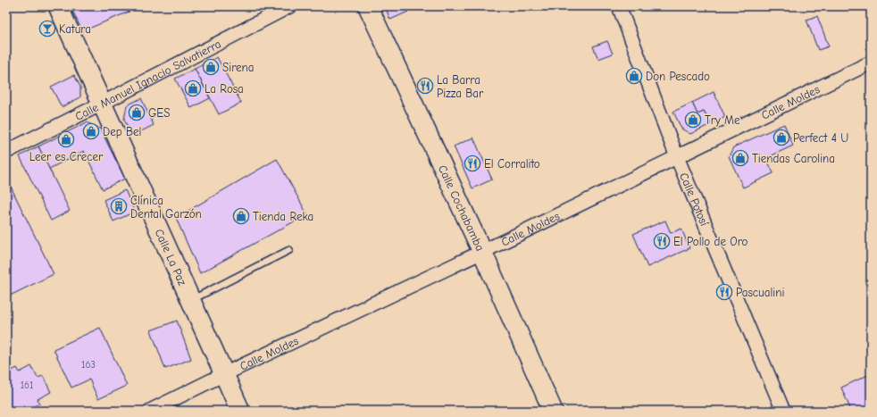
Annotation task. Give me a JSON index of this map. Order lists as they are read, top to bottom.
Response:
{
  "streets": {
    "street": [
      "Calle Manuel Ignacio Salvatierra",
      "Calle Moldes",
      "Calle Potosí",
      "Calle Cochabamba",
      "Calle La Paz"
    ]
  },
  "crossings": [
    ["Calle Manuel Ignacio Salvatierra", "Calle La Paz"],
    ["Calle Moldes", "Calle Potosí"],
    ["Calle Moldes", "Calle Cochabamba"],
    ["Calle Moldes", "Calle La Paz"]
  ],
  "places": {
    "bar": ["Katura"],
    "shop": [
      "Sirena",
      "Don Pescado",
      "La Rosa",
      "GES",
      "Try Me",
      "Dep Bel",
      "Perfect 4 U",
      "Leer es Crecer",
      "Tiendas Carolina",
      "Tienda Reka"
    ],
    "restaurant": [
      "La Barra Pizza Bar",
      "El Corralito",
      "El Pollo de Oro",
      "Pascualini"
    ],
    "building": ["Clínica Dental Garzón"]
  },
  "house_numbers": ["163", "161"]
}
